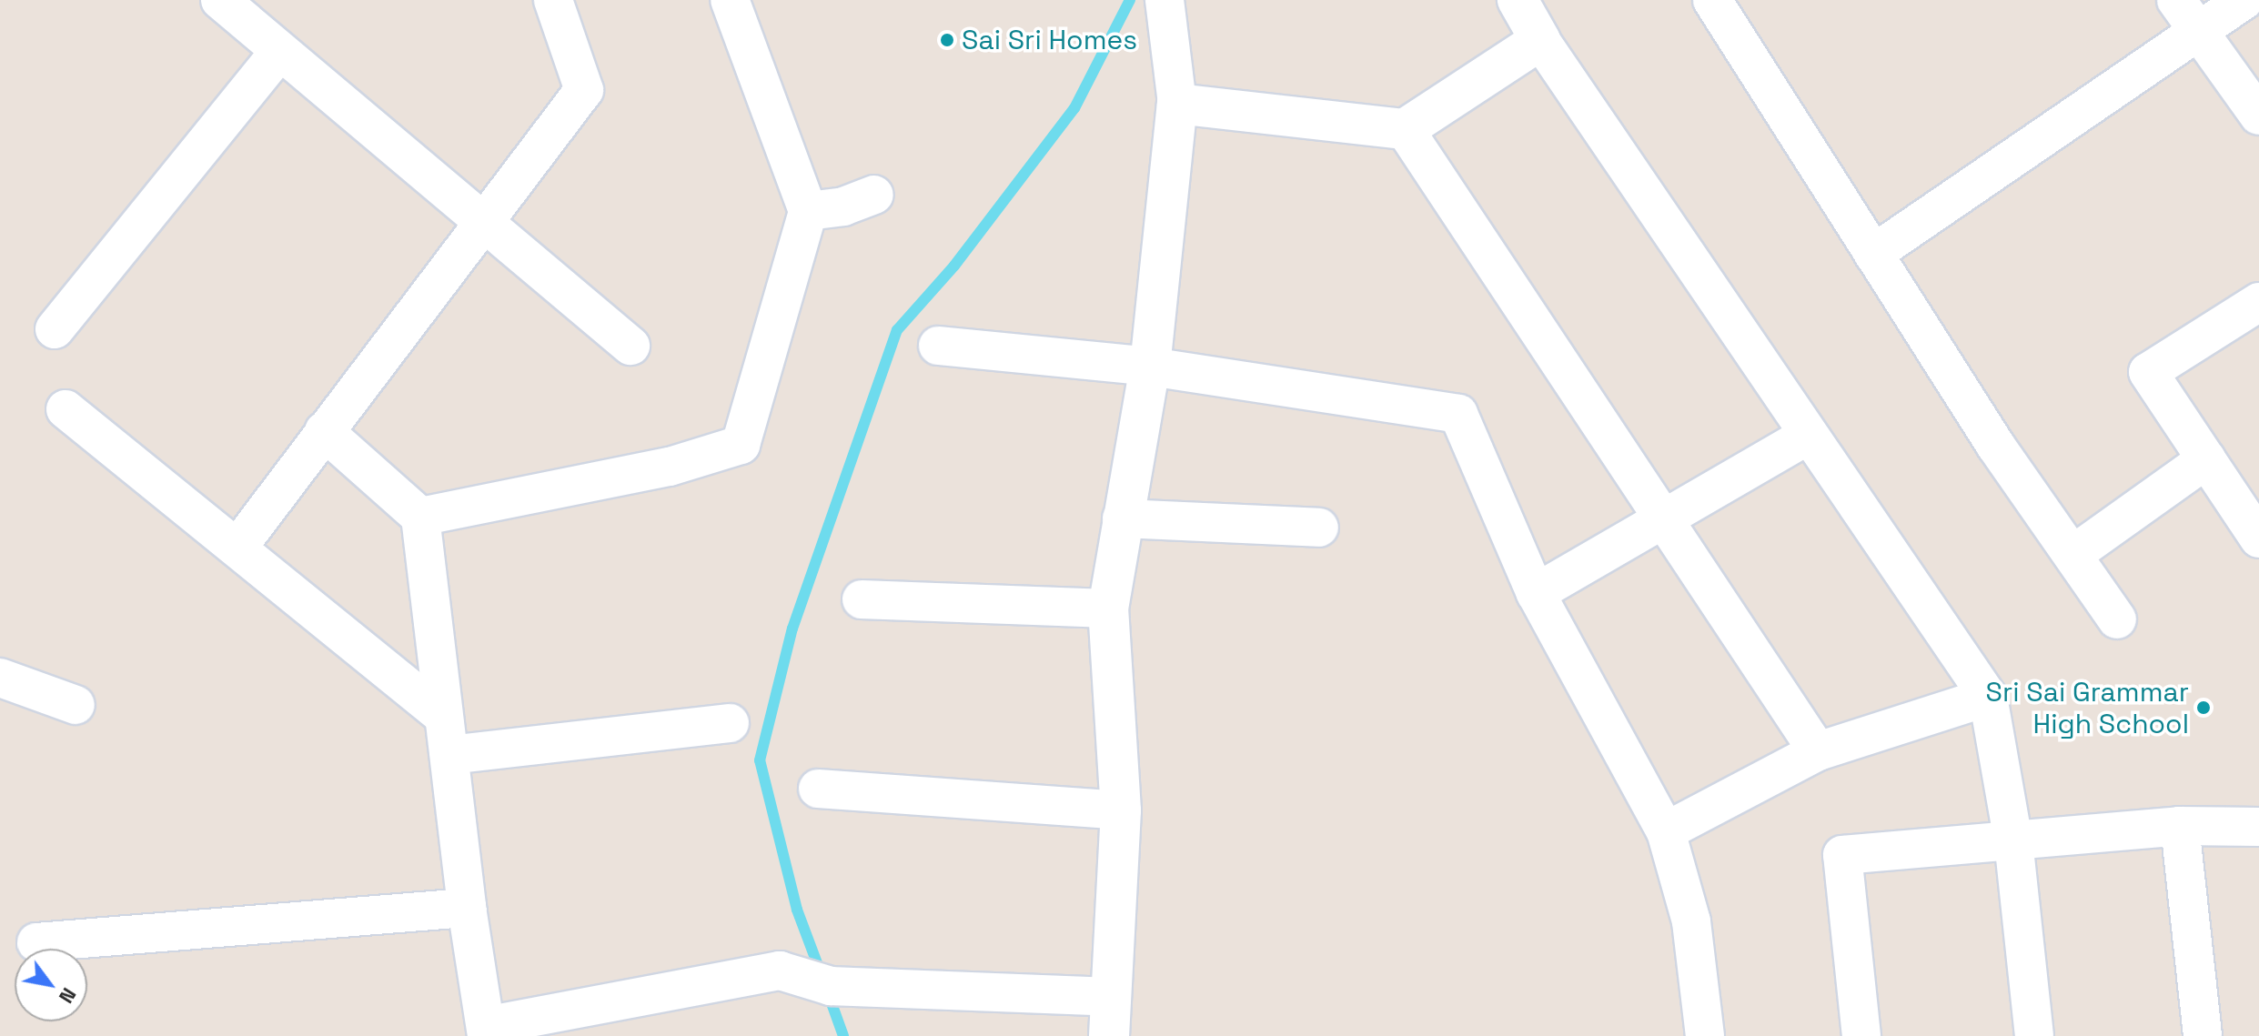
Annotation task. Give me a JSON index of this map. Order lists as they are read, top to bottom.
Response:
{
  "places": ["Sai Sri Homes", "Sri Sai Grammar High School"],
  "north": "bottom right"
}
